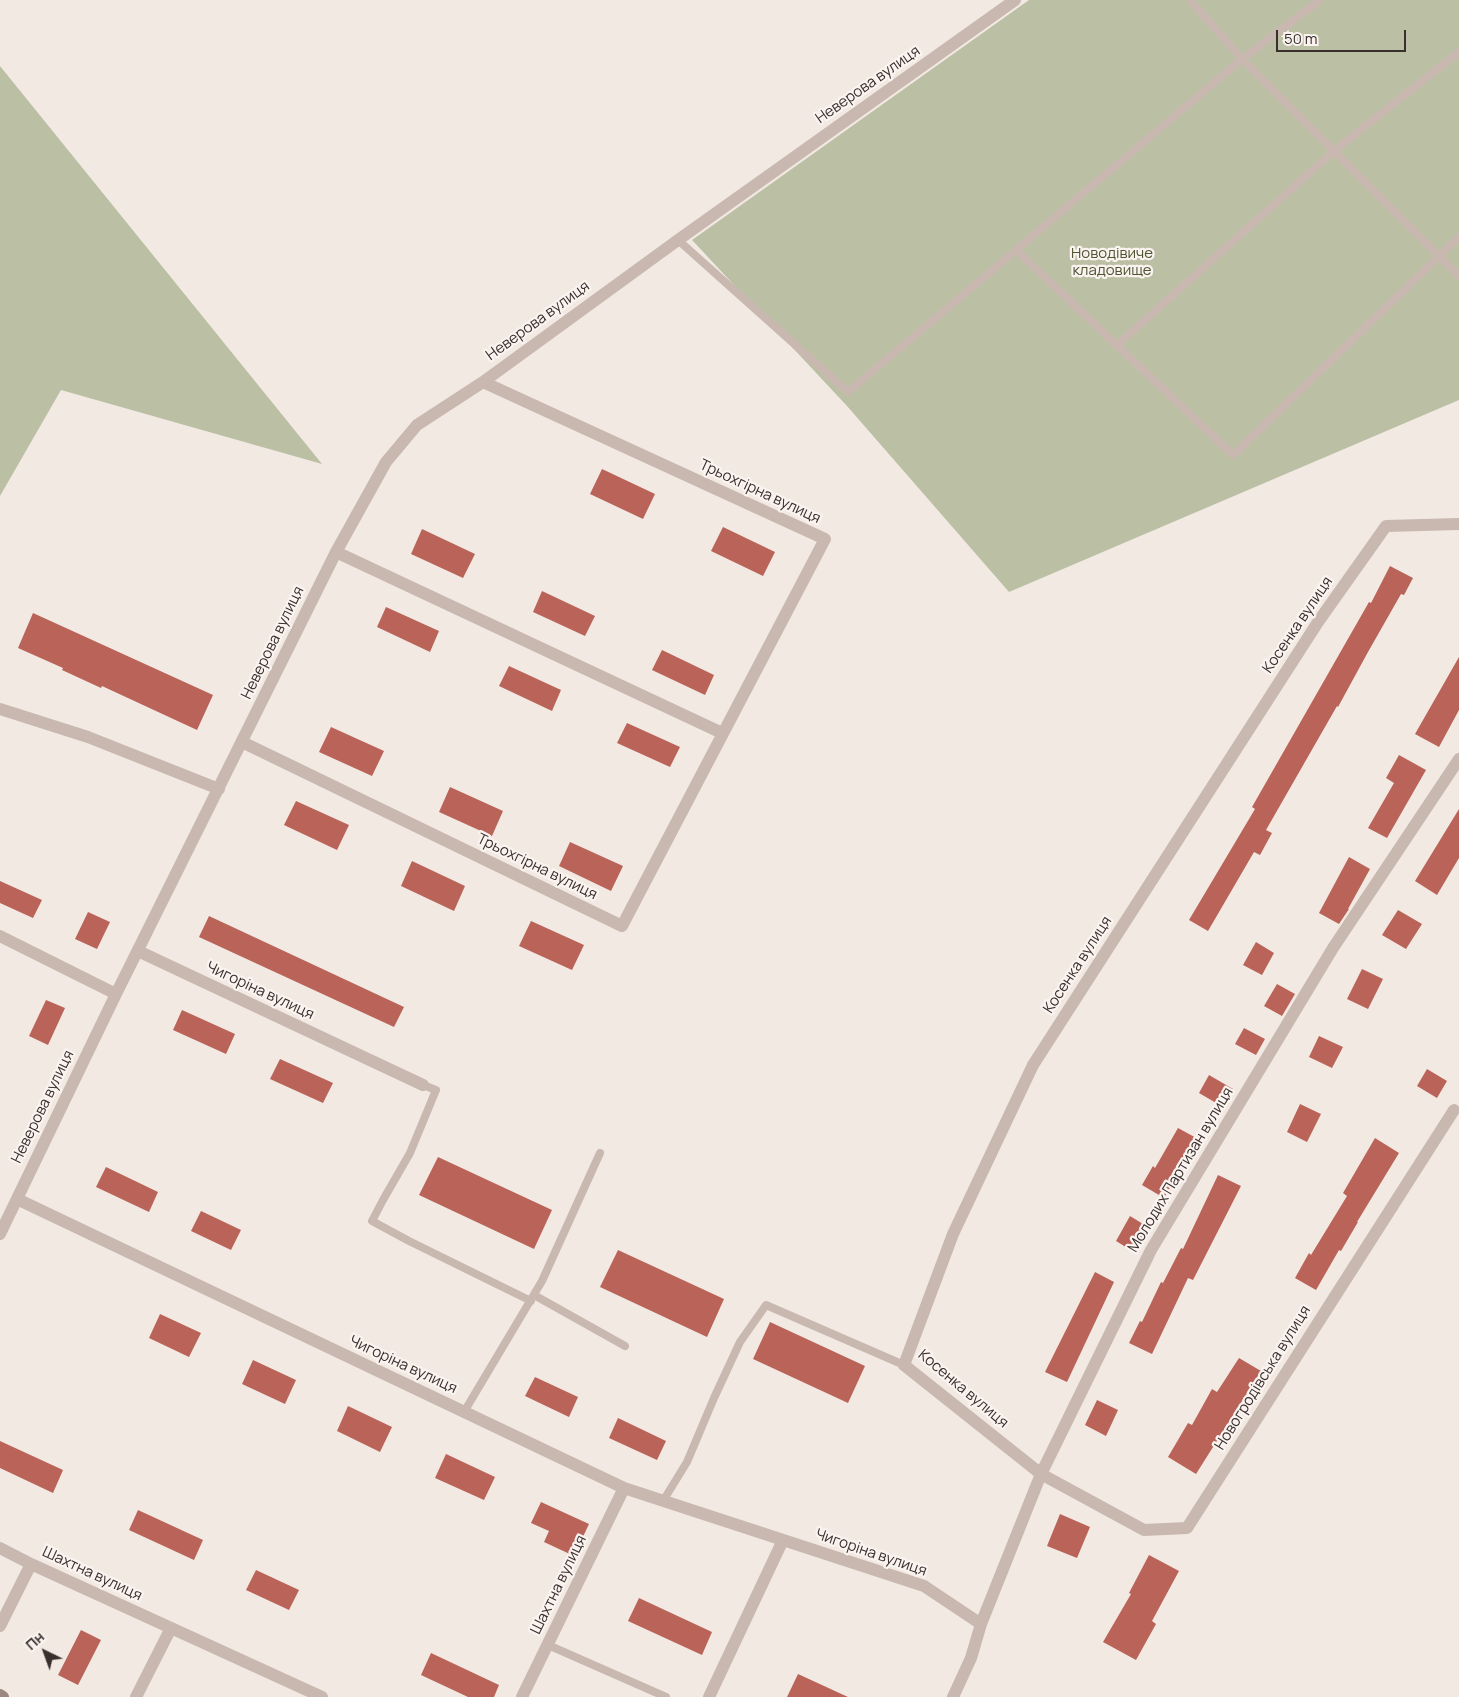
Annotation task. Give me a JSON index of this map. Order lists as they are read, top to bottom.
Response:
{
  "streets": {
    "street": [
      "Неверова вулиця",
      "Трьохгірна вулиця",
      "Косенка вулиця",
      "Чигоріна вулиця",
      "Молодих Партизан вулиця",
      "Новогродівська вулиця",
      "Шахтна вулиця"
    ]
  },
  "crossings": [
    ["Неверова вулиця", "Трьохгірна вулиця"],
    ["Неверова вулиця", "Чигоріна вулиця"],
    ["Косенка вулиця", "Молодих Партизан вулиця"],
    ["Косенка вулиця", "Новогродівська вулиця"],
    ["Чигоріна вулиця", "Молодих Партизан вулиця"],
    ["Чигоріна вулиця", "Шахтна вулиця"],
    ["Молодих Партизан вулиця", "Новогродівська вулиця"]
  ],
  "parks": ["Новодівиче кладовище"],
  "scale_bar": "50 m",
  "north": "top left"
}
